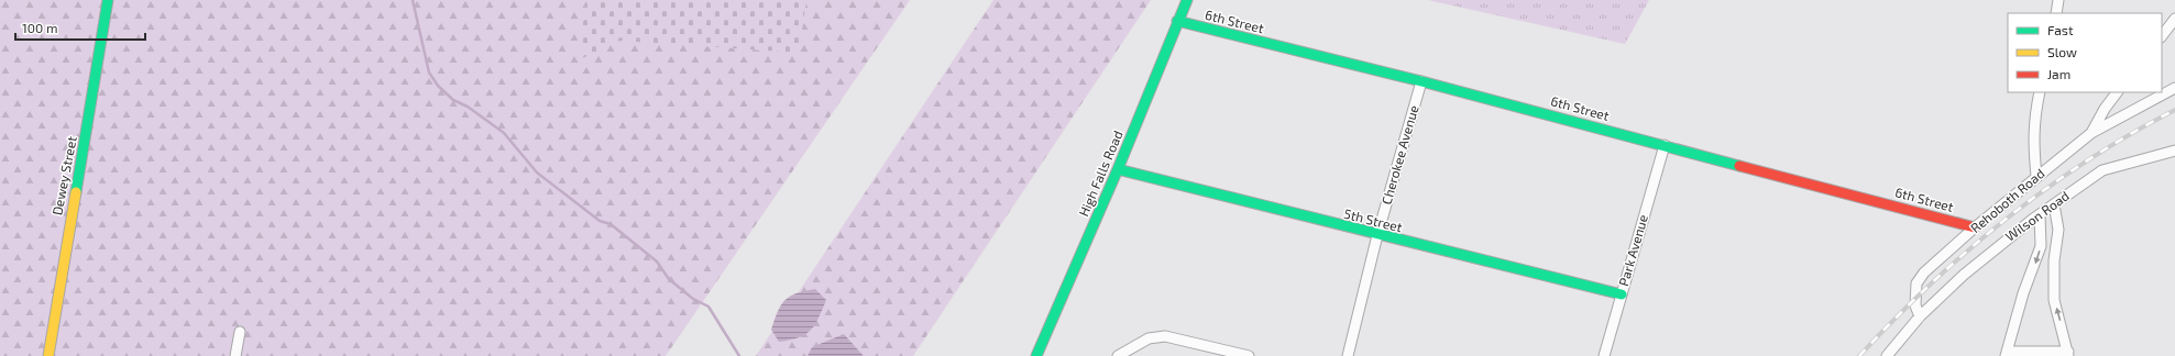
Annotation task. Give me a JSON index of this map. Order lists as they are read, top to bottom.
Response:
{
  "streets": {
    "street": [
      "6th Street",
      "Cherokee Avenue",
      "High Falls Road",
      "Dewey Street",
      "Rehoboth Road",
      "Wilson Road",
      "5th Street",
      "Park Avenue"
    ]
  },
  "crossings": [
    ["6th Street", "Cherokee Avenue"],
    ["6th Street", "High Falls Road"],
    ["6th Street", "Rehoboth Road"],
    ["6th Street", "Park Avenue"],
    ["Cherokee Avenue", "5th Street"],
    ["High Falls Road", "5th Street"],
    ["Rehoboth Road", "Wilson Road"],
    ["5th Street", "Park Avenue"]
  ],
  "legend": ["Fast", "Slow", "Jam"],
  "scale_bar": "100 m"
}
